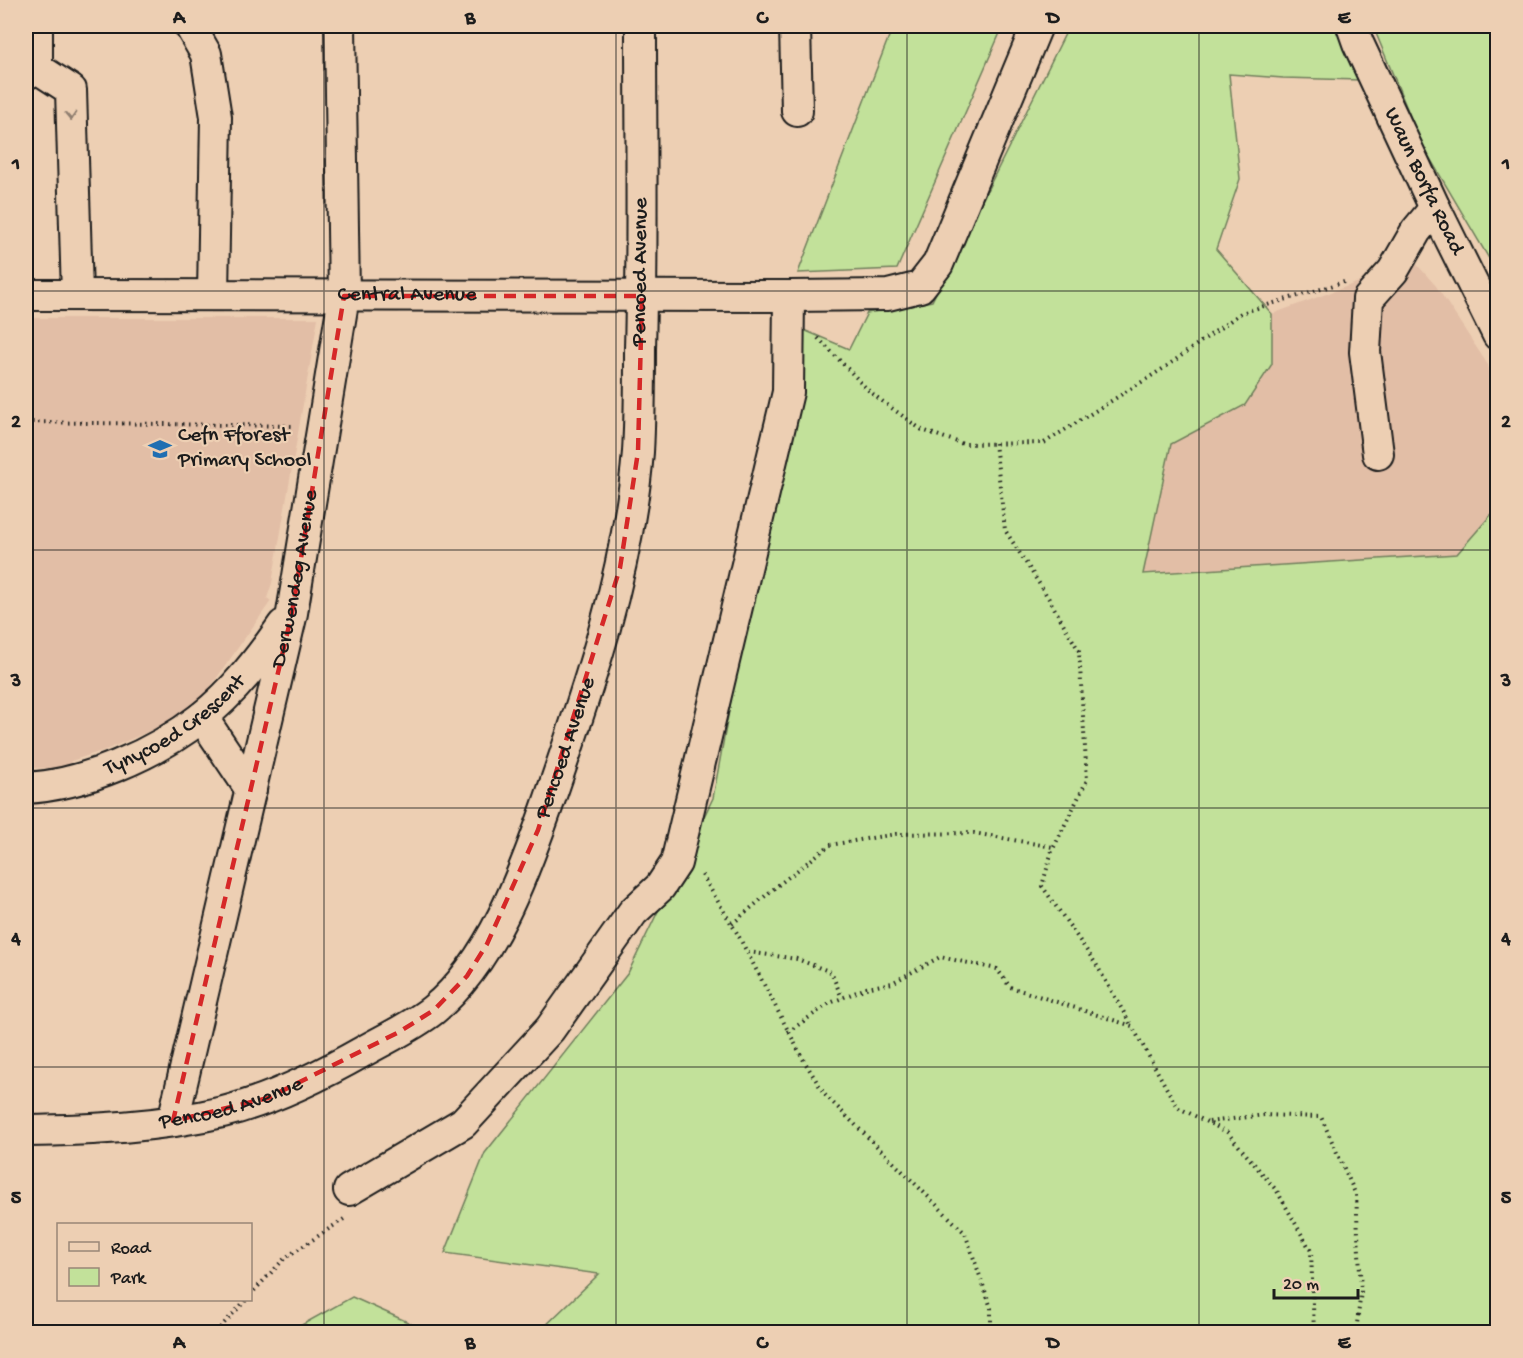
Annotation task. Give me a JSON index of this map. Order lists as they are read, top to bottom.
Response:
{
  "streets": {
    "street": [
      "Waun Borfa Road",
      "Pencoed Avenue",
      "Central Avenue",
      "Derwendeg Avenue",
      "Tynycoed Crescent"
    ]
  },
  "crossings": [
    ["Pencoed Avenue", "Central Avenue"],
    ["Pencoed Avenue", "Derwendeg Avenue"],
    ["Central Avenue", "Derwendeg Avenue"],
    ["Derwendeg Avenue", "Tynycoed Crescent"]
  ],
  "places": {
    "school or university": ["Cefn Fforest Primary School"]
  },
  "legend": ["Road", "Park"],
  "scale_bar": "20 m",
  "grid": {
    "columns": [
      "A",
      "B",
      "C",
      "D",
      "E"
    ],
    "rows": [
      "1",
      "2",
      "3",
      "4",
      "5"
    ]
  }
}
